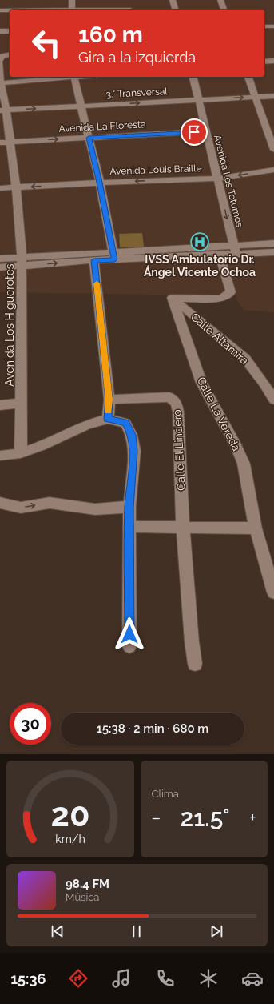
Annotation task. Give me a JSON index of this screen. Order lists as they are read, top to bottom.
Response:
{
  "streets": {
    "street": [
      "3.° Transversal",
      "Avenida La Floresta",
      "Avenida Louis Braille",
      "Avenida Los Totumos",
      "Avenida Los Higuerotes",
      "Calle Altamira",
      "Calle La Vereda",
      "Calle El Lindero"
    ]
  },
  "crossings": [
    ["3.° Transversal", "Avenida Los Totumos"],
    ["3.° Transversal", "Avenida Los Higuerotes"],
    ["Avenida La Floresta", "Avenida Los Totumos"],
    ["Avenida La Floresta", "Avenida Los Higuerotes"],
    ["Avenida Louis Braille", "Avenida Los Totumos"],
    ["Avenida Louis Braille", "Avenida Los Higuerotes"],
    ["Calle Altamira", "Calle La Vereda"]
  ],
  "one_way": ["Avenida Los Totumos"],
  "places": {
    "hospital": ["IVSS Ambulatorio Dr. Ángel Vicente Ochoa"]
  },
  "page": {
    "turn": ["160 m", "Gira a la izquierda"],
    "limit": "30",
    "trip": "15:38 · 2 min · 680 m",
    "tile": "Clima",
    "heat": ["−", "21.5°", "+"],
    "song": ["98.4 FM", "Música"],
    "tabs": "15:36",
    "gauge": ["20", "km/h"]
  }
}
